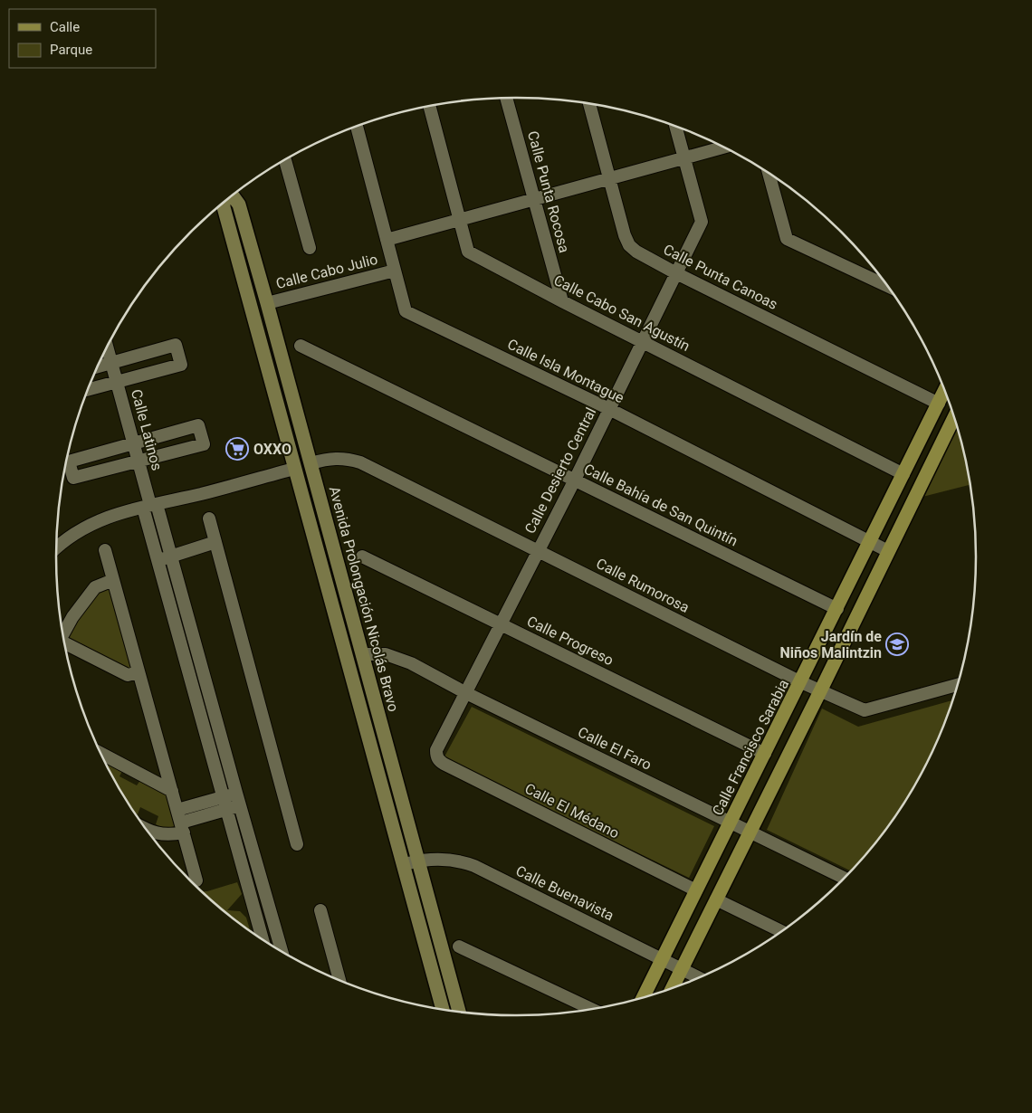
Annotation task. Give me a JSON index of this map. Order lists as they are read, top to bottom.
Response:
{
  "streets": {
    "main road": ["Avenida Prolongación Nicolás Bravo", "Calle Francisco Sarabia"],
    "street": [
      "Calle Punta Rocosa",
      "Calle Cabo Julio",
      "Calle Punta Canoas",
      "Calle Cabo San Agustín",
      "Calle Isla Montague",
      "Calle Latinos",
      "Calle Desierto Central",
      "Calle Bahía de San Quintín",
      "Calle Rumorosa",
      "Calle Progreso",
      "Calle El Faro",
      "Calle El Médano",
      "Calle Buenavista"
    ]
  },
  "crossings": [
    ["Calle Punta Rocosa", "Calle Cabo San Agustín"],
    ["Calle Cabo Julio", "Calle Isla Montague"],
    ["Calle Cabo Julio", "Avenida Prolongación Nicolás Bravo"],
    ["Calle Punta Canoas", "Calle Desierto Central"],
    ["Calle Punta Canoas", "Calle Francisco Sarabia"],
    ["Calle Cabo San Agustín", "Calle Desierto Central"],
    ["Calle Cabo San Agustín", "Calle Francisco Sarabia"],
    ["Calle Isla Montague", "Calle Desierto Central"],
    ["Calle Isla Montague", "Calle Francisco Sarabia"],
    ["Calle Desierto Central", "Calle Bahía de San Quintín"],
    ["Calle Desierto Central", "Calle Rumorosa"],
    ["Calle Desierto Central", "Calle Progreso"],
    ["Calle Desierto Central", "Calle El Faro"],
    ["Calle Desierto Central", "Calle El Médano"],
    ["Calle Bahía de San Quintín", "Calle Francisco Sarabia"],
    ["Calle Rumorosa", "Avenida Prolongación Nicolás Bravo"],
    ["Calle Rumorosa", "Calle Francisco Sarabia"],
    ["Avenida Prolongación Nicolás Bravo", "Calle El Faro"],
    ["Avenida Prolongación Nicolás Bravo", "Calle Buenavista"],
    ["Calle Progreso", "Calle Francisco Sarabia"],
    ["Calle Francisco Sarabia", "Calle El Faro"],
    ["Calle Francisco Sarabia", "Calle El Médano"],
    ["Calle Francisco Sarabia", "Calle Buenavista"]
  ],
  "places": {
    "supermarket": ["OXXO"],
    "school or university": ["Jardín de Niños Malintzin"]
  },
  "legend": ["Calle", "Parque"]
}
